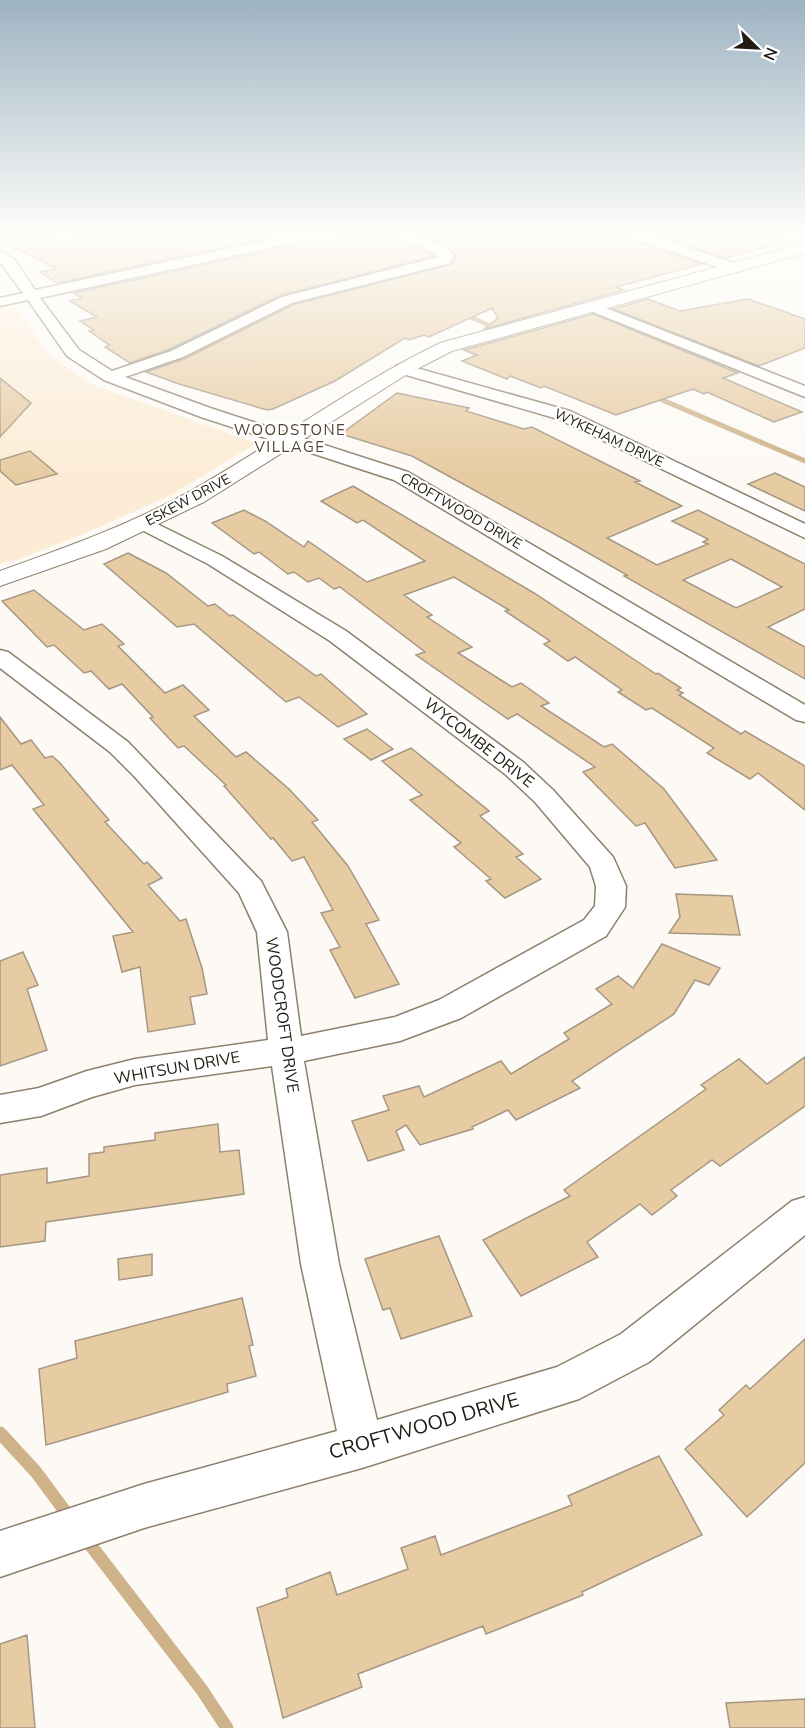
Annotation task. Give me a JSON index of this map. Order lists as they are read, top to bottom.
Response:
{
  "streets": {
    "street": [
      "WYKEHAM DRIVE",
      "ESKEW DRIVE",
      "CROFTWOOD DRIVE",
      "WYCOMBE DRIVE",
      "WOODCROFT DRIVE",
      "WHITSUN DRIVE"
    ]
  },
  "crossings": [
    ["WYKEHAM DRIVE", "ESKEW DRIVE"],
    ["ESKEW DRIVE", "CROFTWOOD DRIVE"],
    ["ESKEW DRIVE", "WYCOMBE DRIVE"],
    ["CROFTWOOD DRIVE", "WOODCROFT DRIVE"],
    ["WYCOMBE DRIVE", "WOODCROFT DRIVE"],
    ["WYCOMBE DRIVE", "WHITSUN DRIVE"],
    ["WOODCROFT DRIVE", "WHITSUN DRIVE"]
  ],
  "districts": ["WOODSTONE VILLAGE"],
  "north": "bottom right"
}
